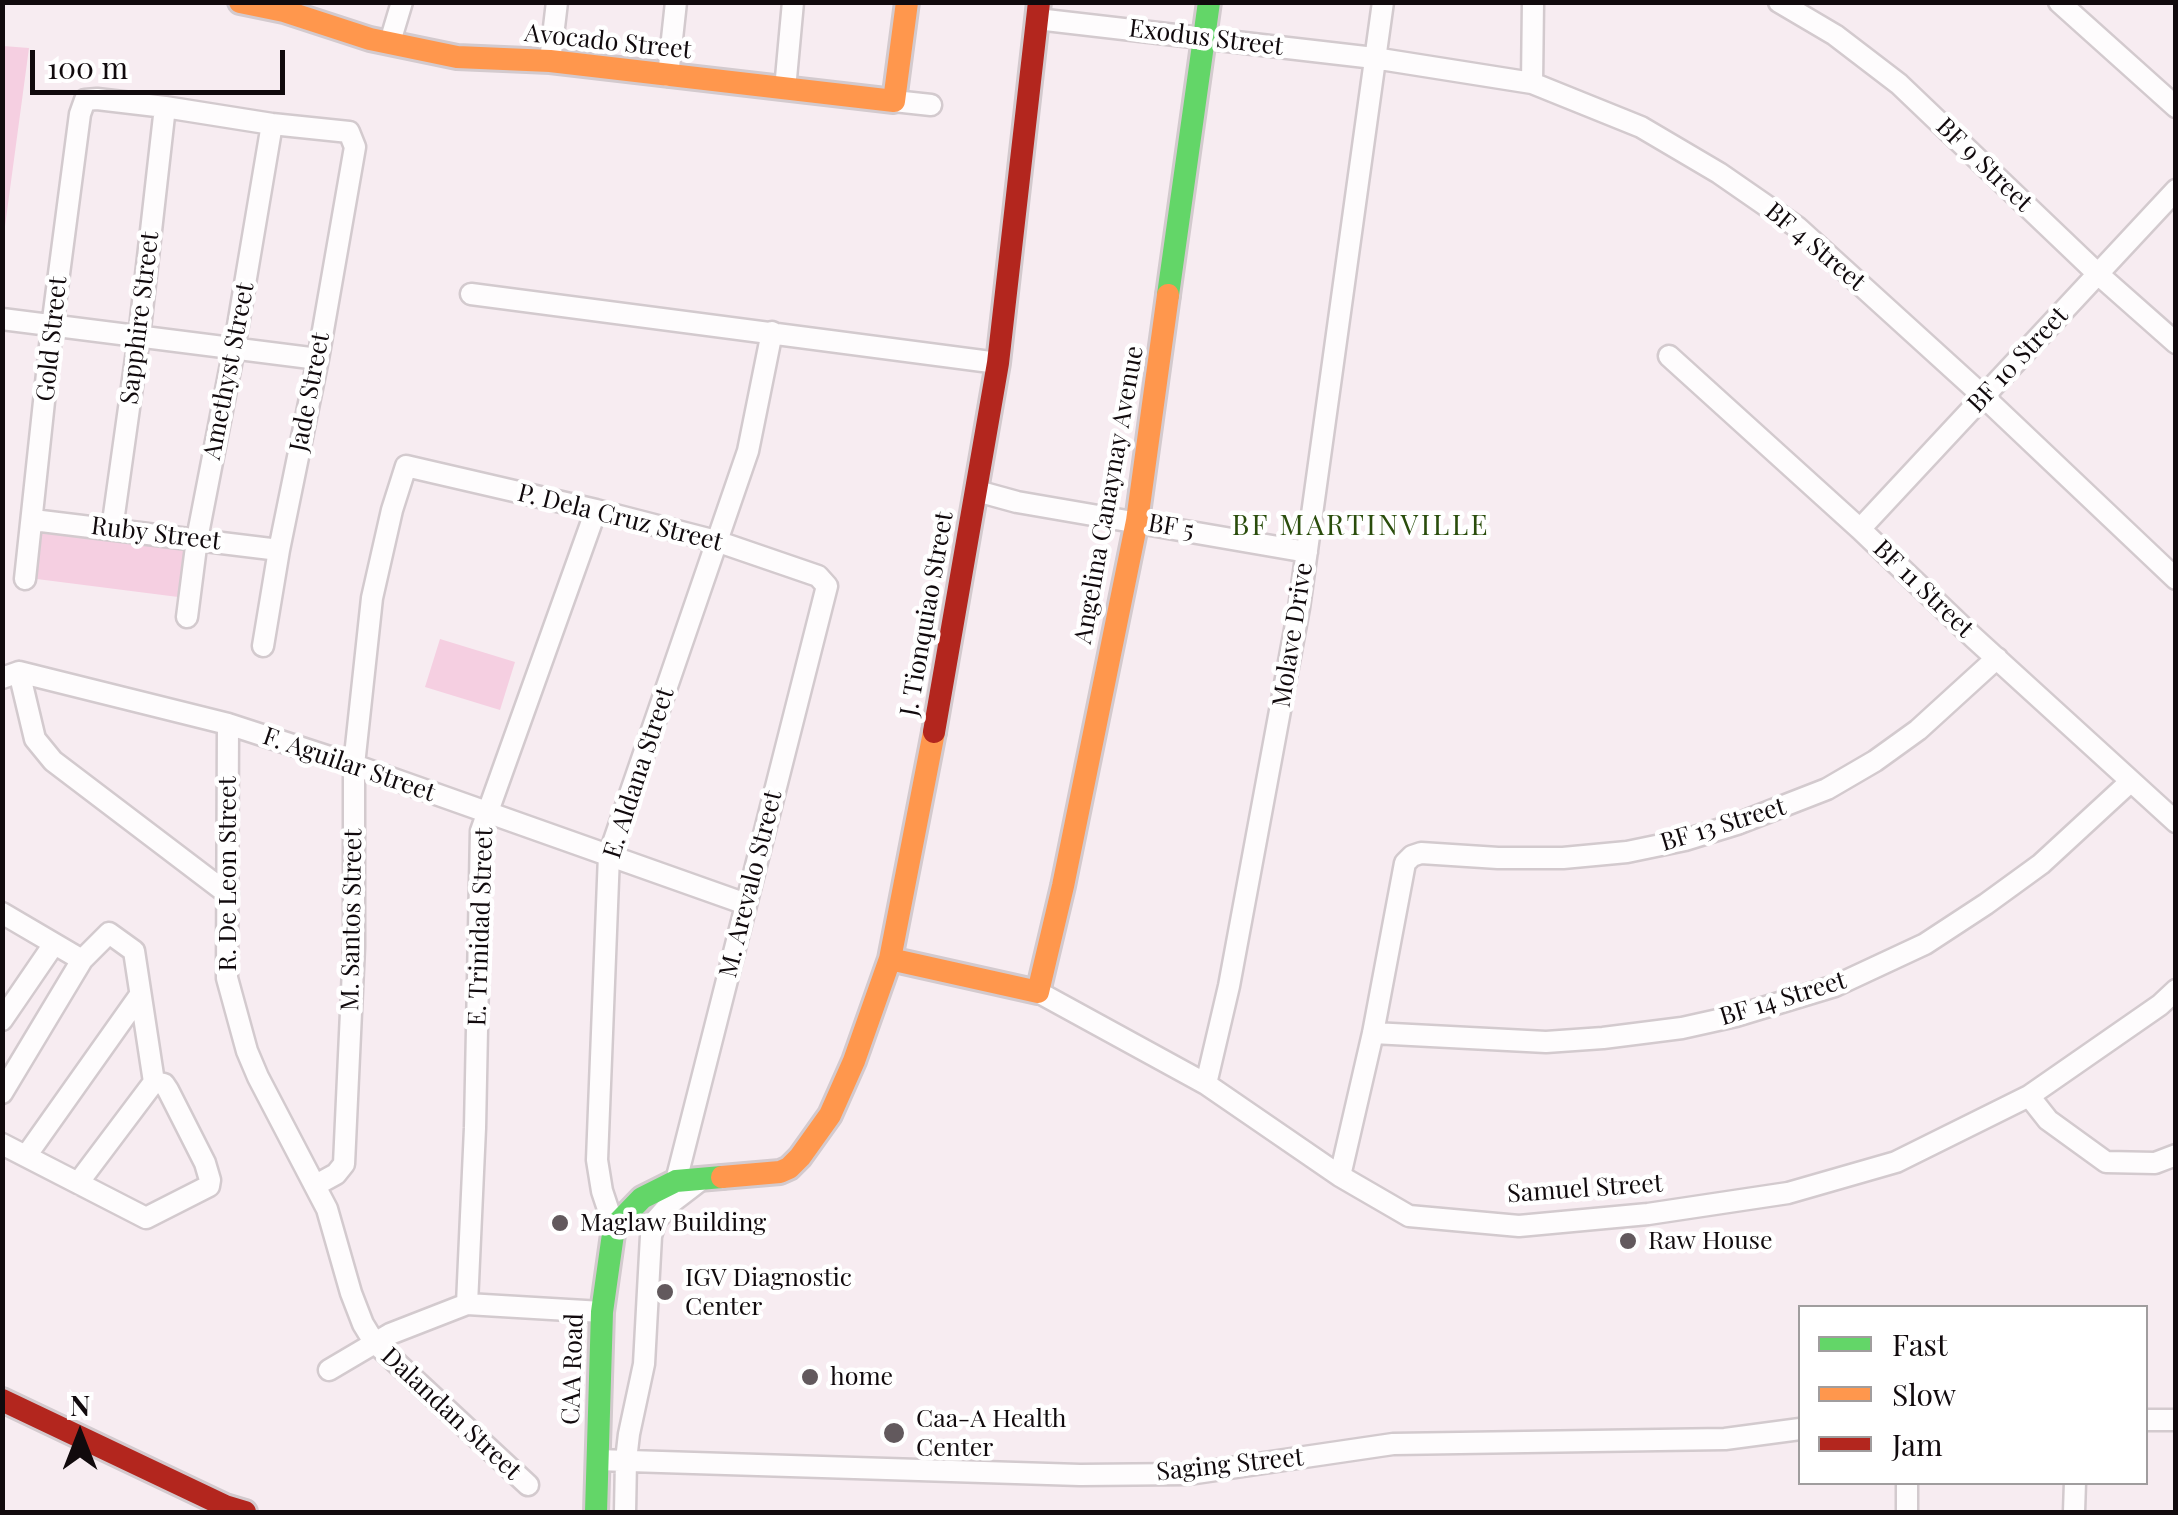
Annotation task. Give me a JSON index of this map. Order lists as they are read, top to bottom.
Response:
{
  "streets": {
    "main road": [
      "Avocado Street",
      "Angelina Canaynay Avenue",
      "J. Tionquiao Street",
      "Samuel Street",
      "CAA Road"
    ],
    "street": [
      "Exodus Street",
      "BF 9 Street",
      "BF 4 Street",
      "Sapphire Street",
      "Gold Street",
      "BF 10 Street",
      "Amethyst Street",
      "Jade Street",
      "P. Dela Cruz Street",
      "BF 5",
      "Ruby Street",
      "BF 11 Street",
      "Molave Drive",
      "F. Aguilar Street",
      "E. Aldana Street",
      "BF 13 Street",
      "R. De Leon Street",
      "M. Arevalo Street",
      "M. Santos Street",
      "E. Trinidad Street",
      "BF 14 Street",
      "Dalandan Street",
      "Saging Street"
    ]
  },
  "crossings": [
    ["Exodus Street", "BF 4 Street"],
    ["Exodus Street", "Angelina Canaynay Avenue"],
    ["Exodus Street", "J. Tionquiao Street"],
    ["Exodus Street", "Molave Drive"],
    ["BF 9 Street", "BF 10 Street"],
    ["BF 4 Street", "BF 10 Street"],
    ["BF 4 Street", "Molave Drive"],
    ["Sapphire Street", "Gold Street"],
    ["Sapphire Street", "Ruby Street"],
    ["Gold Street", "Ruby Street"],
    ["BF 10 Street", "BF 11 Street"],
    ["Amethyst Street", "Jade Street"],
    ["Amethyst Street", "Ruby Street"],
    ["Jade Street", "Ruby Street"],
    ["Angelina Canaynay Avenue", "BF 5"],
    ["Angelina Canaynay Avenue", "Samuel Street"],
    ["P. Dela Cruz Street", "E. Aldana Street"],
    ["P. Dela Cruz Street", "M. Arevalo Street"],
    ["P. Dela Cruz Street", "M. Santos Street"],
    ["P. Dela Cruz Street", "E. Trinidad Street"],
    ["BF 5", "J. Tionquiao Street"],
    ["BF 5", "Molave Drive"],
    ["BF 11 Street", "BF 13 Street"],
    ["BF 11 Street", "BF 14 Street"],
    ["J. Tionquiao Street", "Samuel Street"],
    ["Molave Drive", "Samuel Street"],
    ["F. Aguilar Street", "E. Aldana Street"],
    ["F. Aguilar Street", "R. De Leon Street"],
    ["F. Aguilar Street", "M. Arevalo Street"],
    ["F. Aguilar Street", "M. Santos Street"],
    ["F. Aguilar Street", "E. Trinidad Street"],
    ["E. Aldana Street", "CAA Road"],
    ["BF 13 Street", "BF 14 Street"],
    ["R. De Leon Street", "M. Santos Street"],
    ["R. De Leon Street", "Dalandan Street"],
    ["CAA Road", "Saging Street"]
  ],
  "districts": ["BF MARTINVILLE"],
  "places": [
    "Maglaw Building",
    "Raw House",
    "IGV Diagnostic Center",
    "home",
    "Caa-A Health Center"
  ],
  "legend": ["Fast", "Slow", "Jam"],
  "scale_bar": "100 m",
  "north": "top"
}
